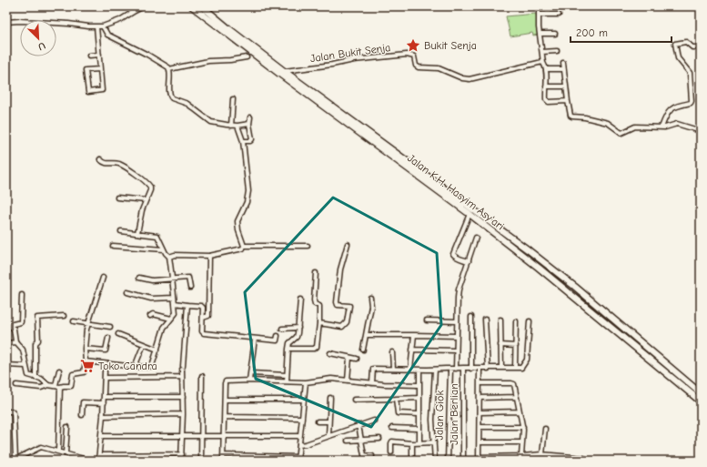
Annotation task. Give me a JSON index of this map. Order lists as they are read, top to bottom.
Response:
{
  "streets": {
    "highway": ["Jalan K.H. Hasyim Asy'ari"],
    "street": ["Jalan Bukit Senja", "Jalan Berlian", "Jalan Giok"]
  },
  "crossings": [
    ["Jalan Bukit Senja", "Jalan K.H. Hasyim Asy'ari"]
  ],
  "places": {
    "place": ["Bukit Senja"],
    "supermarket": ["Toko Candra"]
  },
  "scale_bar": "200 m",
  "north": "bottom right"
}
